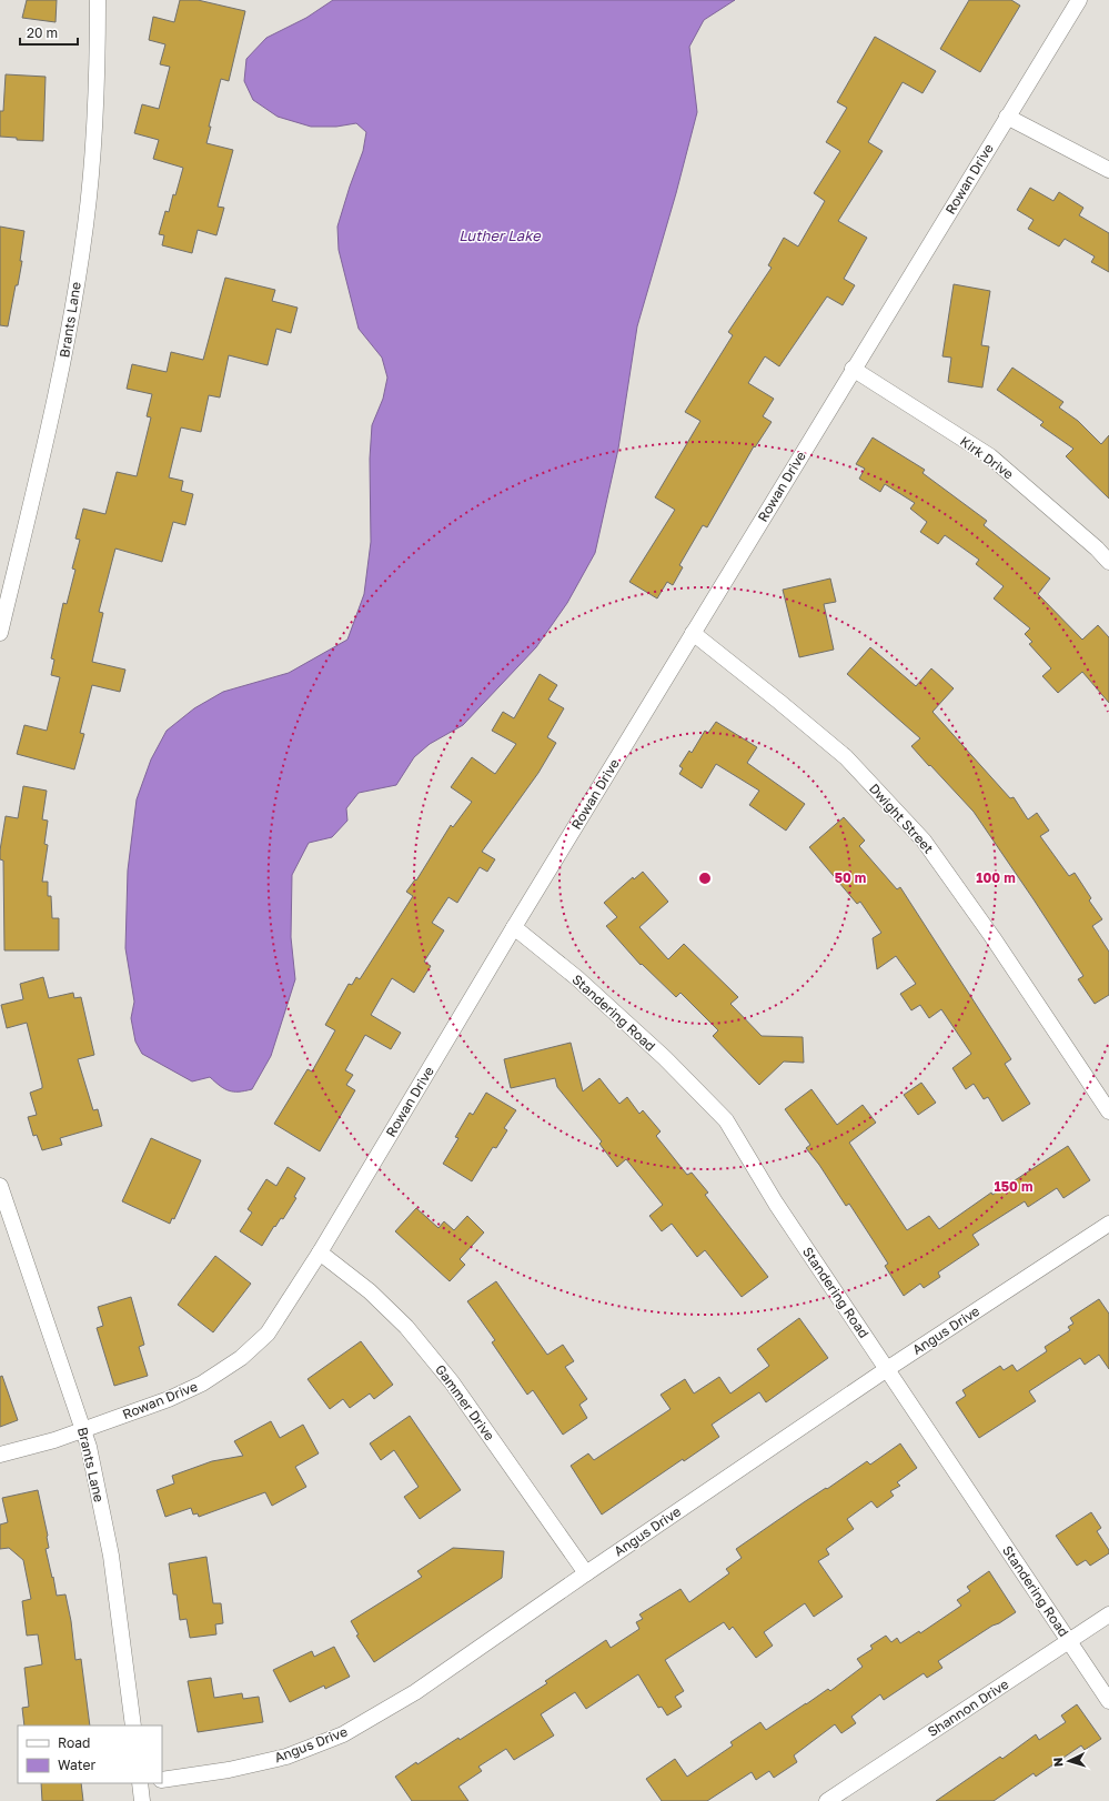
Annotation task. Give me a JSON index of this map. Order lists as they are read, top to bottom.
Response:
{
  "streets": {
    "street": [
      "Rowan Drive",
      "Brants Lane",
      "Kirk Drive",
      "Dwight Street",
      "Standering Road",
      "Angus Drive",
      "Gammer Drive",
      "Shannon Drive"
    ]
  },
  "crossings": [
    ["Rowan Drive", "Brants Lane"],
    ["Rowan Drive", "Kirk Drive"],
    ["Rowan Drive", "Dwight Street"],
    ["Rowan Drive", "Standering Road"],
    ["Rowan Drive", "Gammer Drive"],
    ["Standering Road", "Angus Drive"],
    ["Standering Road", "Shannon Drive"],
    ["Angus Drive", "Gammer Drive"]
  ],
  "water": ["Luther Lake"],
  "legend": ["Road", "Water"],
  "scale_bar": "20 m",
  "north": "left",
  "rings": ["50 m", "100 m", "150 m"]
}
